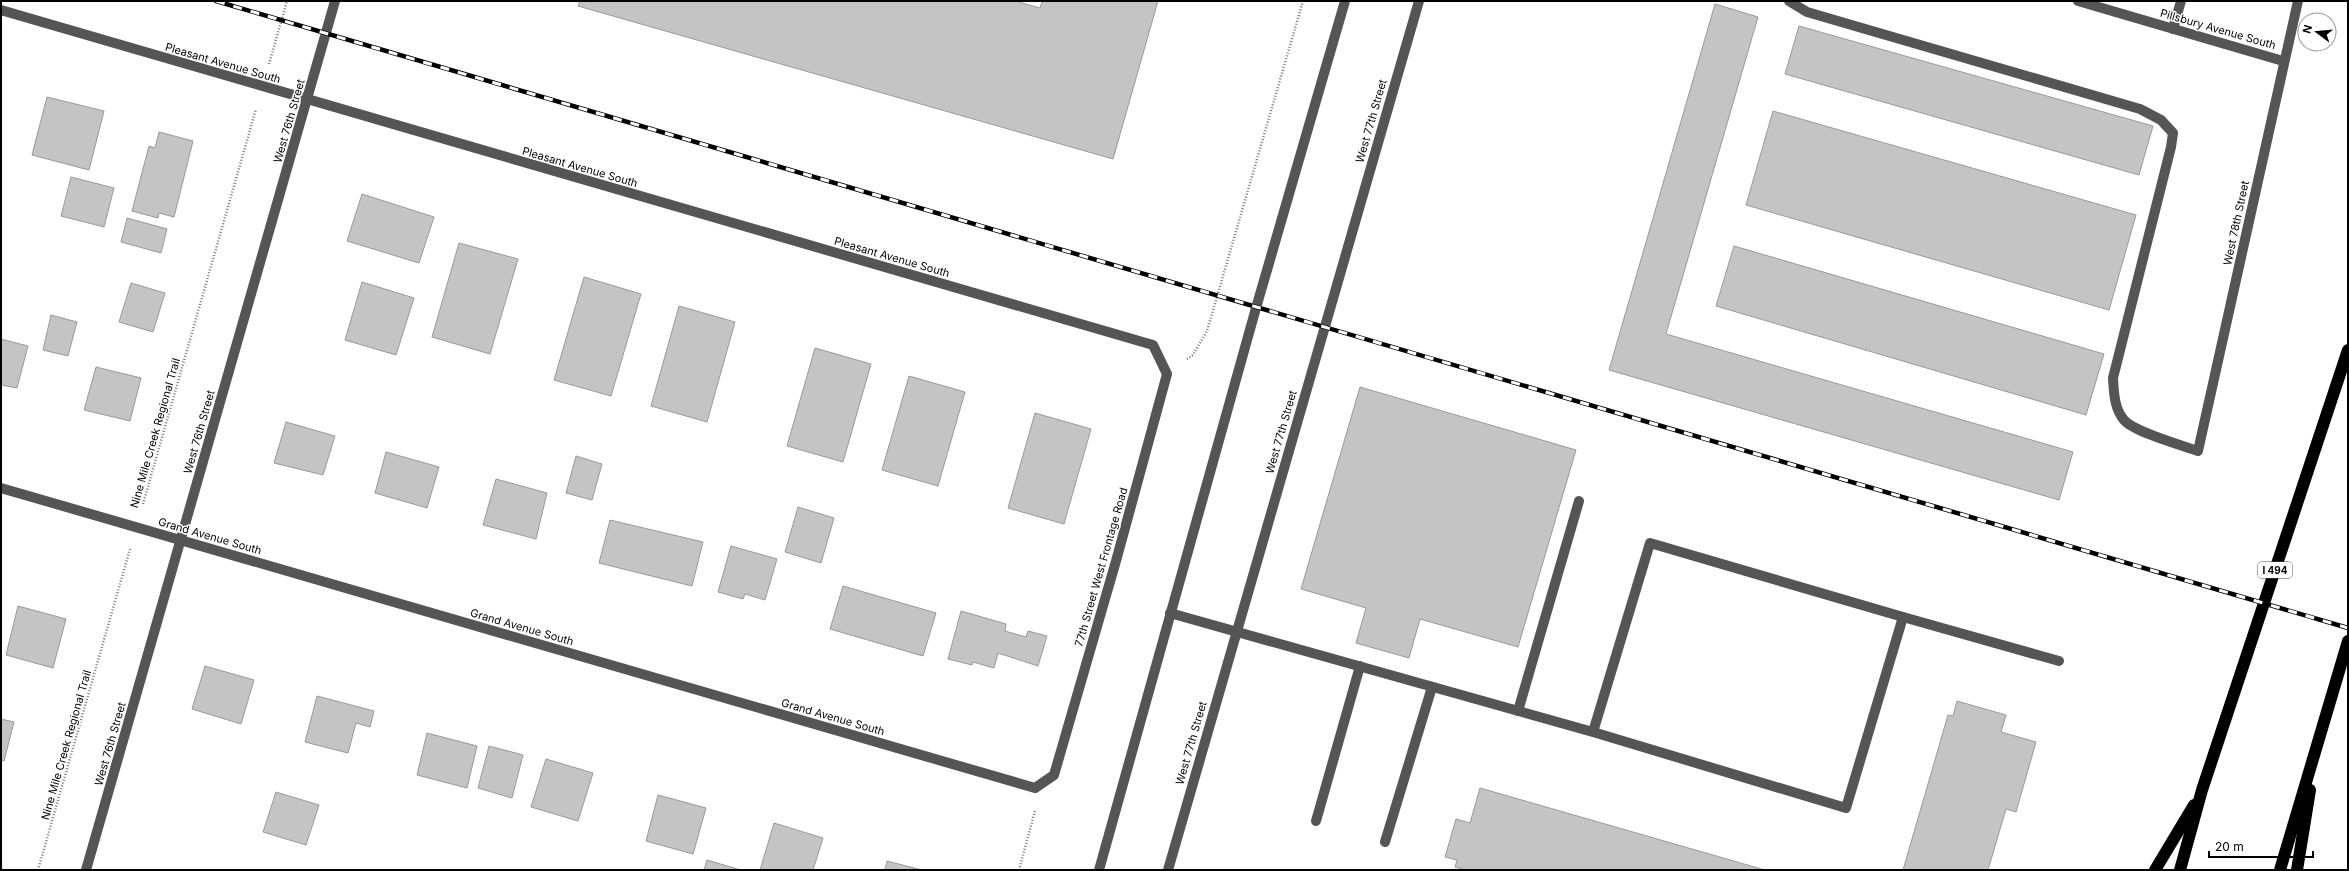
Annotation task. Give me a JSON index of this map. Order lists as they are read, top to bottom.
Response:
{
  "streets": {
    "highway": ["I 494"],
    "street": [
      "Pillsbury Avenue South",
      "Pleasant Avenue South",
      "West 76th Street",
      "West 77th Street",
      "West 78th Street",
      "Grand Avenue South",
      "77th Street West Frontage Road"
    ],
    "path": ["Nine Mile Creek Regional Trail"]
  },
  "crossings": [
    ["Pillsbury Avenue South", "West 78th Street"],
    ["Pleasant Avenue South", "West 76th Street"],
    ["Pleasant Avenue South", "Nine Mile Creek Regional Trail"],
    ["Pleasant Avenue South", "77th Street West Frontage Road"],
    ["West 76th Street", "Grand Avenue South"],
    ["Nine Mile Creek Regional Trail", "Grand Avenue South"],
    ["Grand Avenue South", "77th Street West Frontage Road"]
  ],
  "scale_bar": "20 m",
  "north": "left"
}
